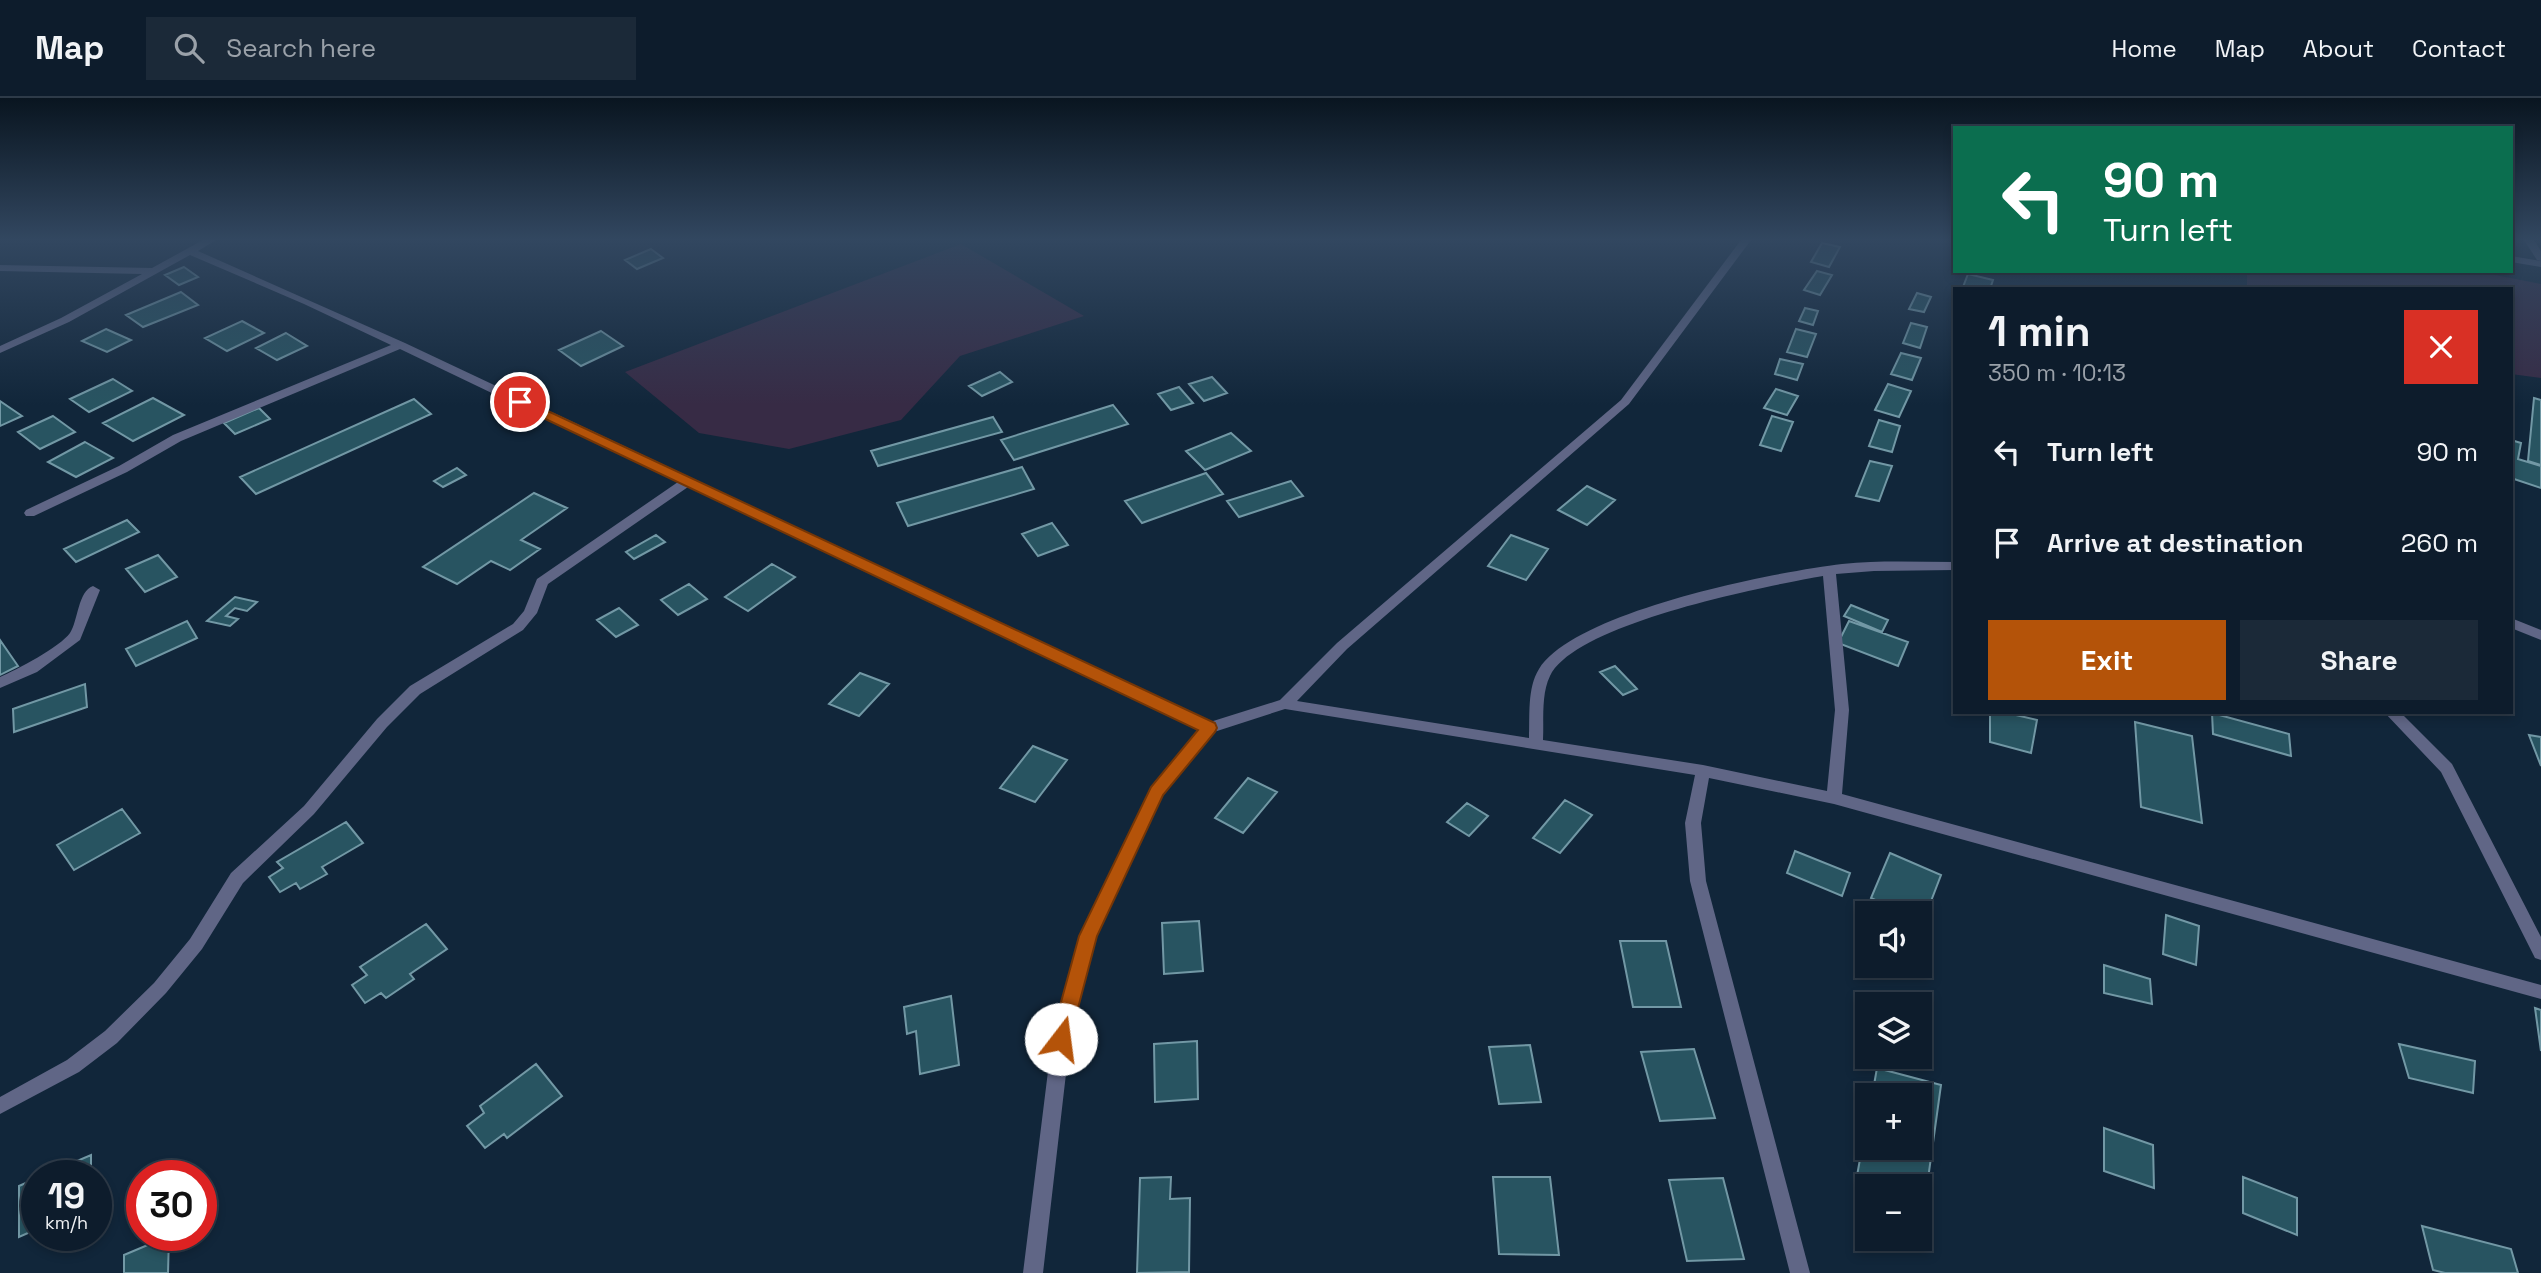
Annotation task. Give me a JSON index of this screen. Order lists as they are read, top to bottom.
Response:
{
  "page": {
    "header": "Map",
    "search": "Search here",
    "nav": [
      "Home",
      "Map",
      "About",
      "Contact"
    ],
    "turn": ["90 m", "Turn left"],
    "heading": ["1 min", "350 m · 10:13"],
    "list": [
      {
        "name": "Turn left",
        "value": "90 m"
      },
      {
        "name": "Arrive at destination",
        "value": "260 m"
      }
    ],
    "buttons": ["Exit", "Share"],
    "map_buttons": ["+", "−"],
    "speed": "19 km/h",
    "limit": "30"
  }
}
